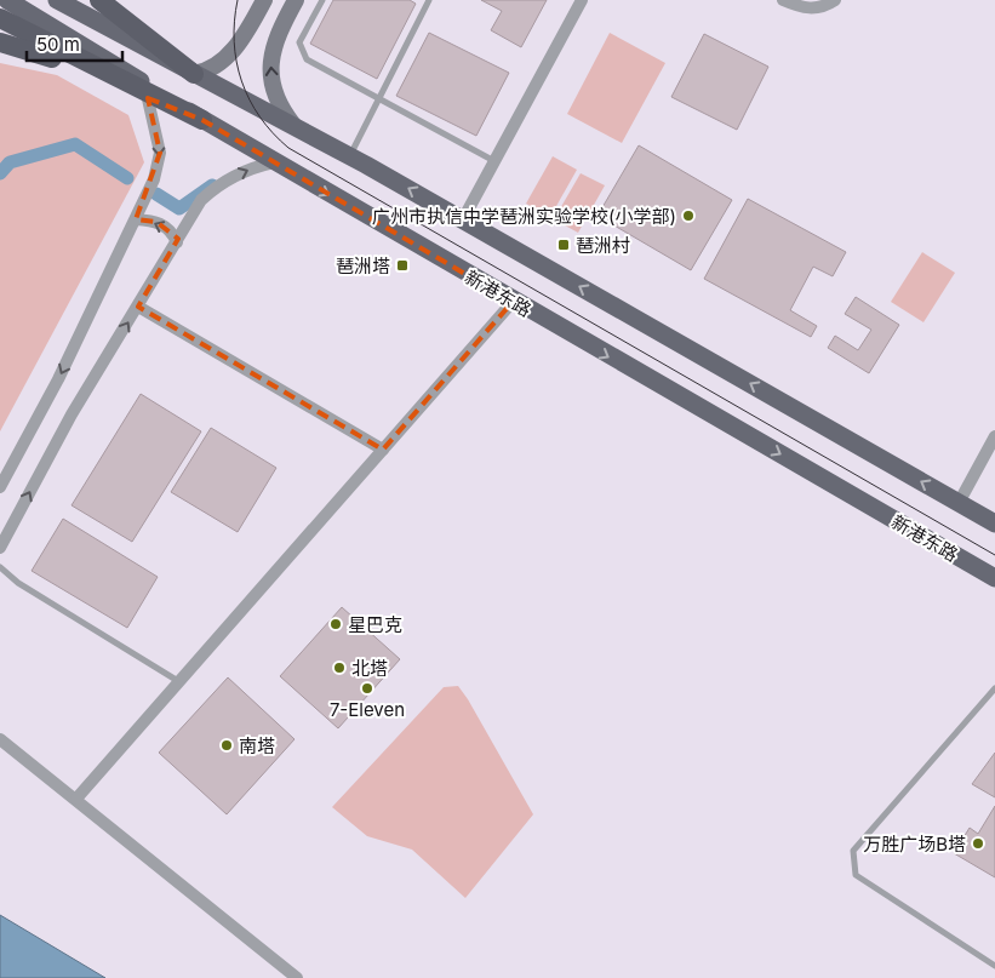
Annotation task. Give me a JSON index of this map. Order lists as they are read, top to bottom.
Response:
{
  "streets": {
    "main road": ["新港东路"]
  },
  "places": {
    "other": [
      "广州市执信中学琶洲实验学校(小学部)",
      "星巴克",
      "北塔",
      "7-Eleven",
      "南塔",
      "万胜广场B塔"
    ],
    "transit": ["琶洲村", "琶洲塔"]
  },
  "scale_bar": "50 m"
}
